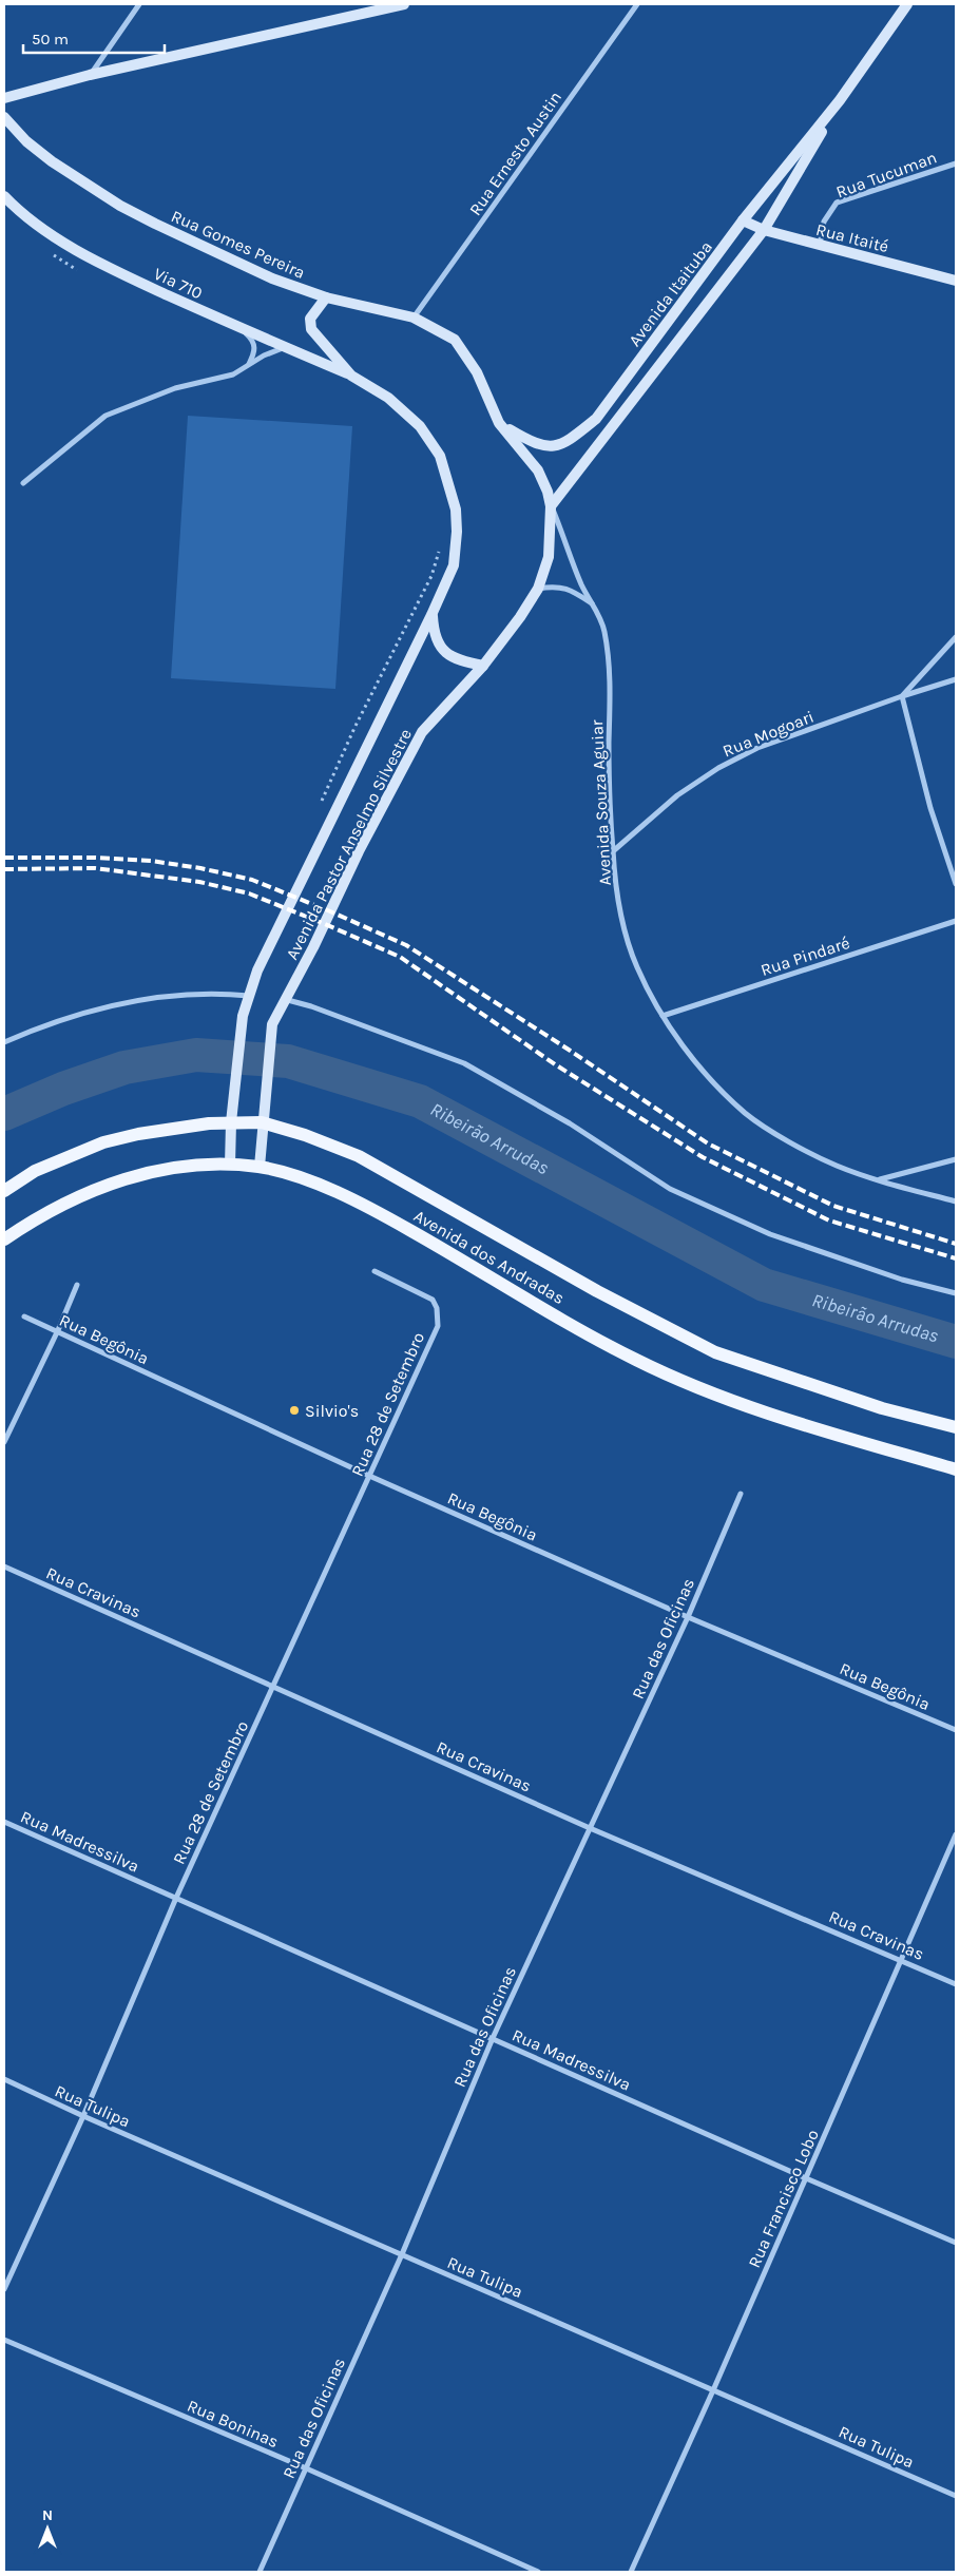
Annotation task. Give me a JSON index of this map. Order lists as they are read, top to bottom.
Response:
{
  "streets": {
    "main road": [
      "Rua Itaité",
      "Rua Gomes Pereira",
      "Via 710",
      "Avenida Itaituba",
      "Avenida Pastor Anselmo Silvestre",
      "Avenida dos Andradas"
    ],
    "street": [
      "Rua Ernesto Austin",
      "Rua Tucuman",
      "Rua Mogoari",
      "Avenida Souza Aguiar",
      "Rua Pindaré",
      "Rua Begônia",
      "Rua 28 de Setembro",
      "Rua Cravinas",
      "Rua das Oficinas",
      "Rua Madressilva",
      "Rua Tulipa",
      "Rua Francisco Lobo",
      "Rua Boninas"
    ]
  },
  "crossings": [
    ["Rua Ernesto Austin", "Rua Gomes Pereira"],
    ["Rua Tucuman", "Rua Itaité"],
    ["Rua Itaité", "Avenida Itaituba"],
    ["Rua Gomes Pereira", "Avenida Itaituba"],
    ["Rua Gomes Pereira", "Avenida Souza Aguiar"],
    ["Rua Gomes Pereira", "Avenida Pastor Anselmo Silvestre"],
    ["Via 710", "Avenida Pastor Anselmo Silvestre"],
    ["Avenida Itaituba", "Avenida Souza Aguiar"],
    ["Avenida Itaituba", "Avenida Pastor Anselmo Silvestre"],
    ["Rua Mogoari", "Avenida Souza Aguiar"],
    ["Avenida Souza Aguiar", "Avenida Pastor Anselmo Silvestre"],
    ["Avenida Souza Aguiar", "Rua Pindaré"],
    ["Avenida Pastor Anselmo Silvestre", "Avenida dos Andradas"],
    ["Rua Begônia", "Rua 28 de Setembro"],
    ["Rua Begônia", "Rua das Oficinas"],
    ["Rua 28 de Setembro", "Rua Cravinas"],
    ["Rua 28 de Setembro", "Rua Madressilva"],
    ["Rua 28 de Setembro", "Rua Tulipa"],
    ["Rua Cravinas", "Rua das Oficinas"],
    ["Rua Cravinas", "Rua Francisco Lobo"],
    ["Rua das Oficinas", "Rua Madressilva"],
    ["Rua das Oficinas", "Rua Tulipa"],
    ["Rua das Oficinas", "Rua Boninas"],
    ["Rua Madressilva", "Rua Francisco Lobo"],
    ["Rua Tulipa", "Rua Francisco Lobo"]
  ],
  "water": ["Ribeirão Arrudas"],
  "places": ["Silvio's"],
  "scale_bar": "50 m",
  "north": "top"
}
